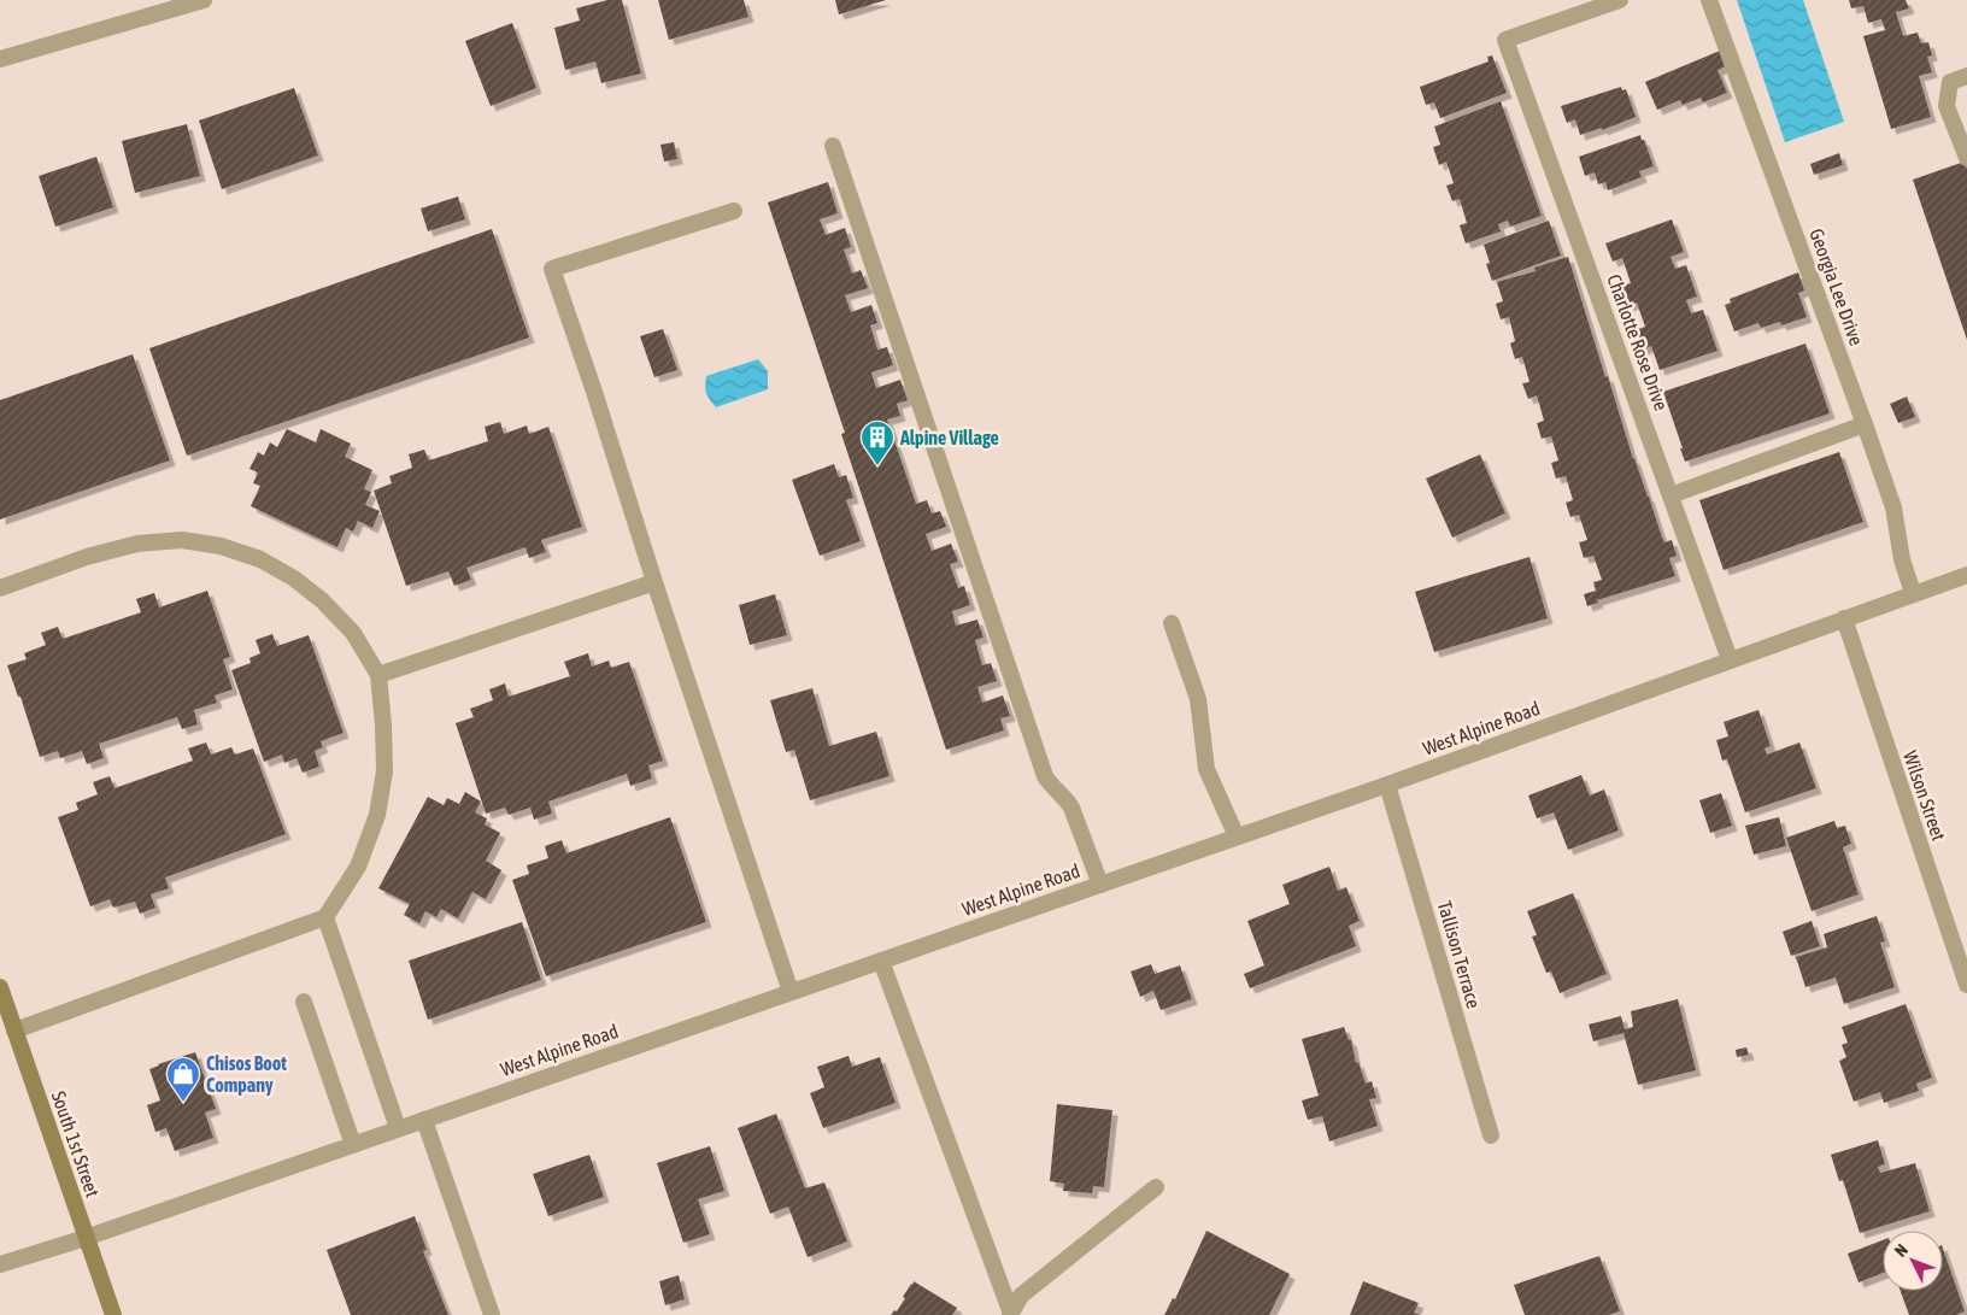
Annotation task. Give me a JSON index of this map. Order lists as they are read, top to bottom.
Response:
{
  "streets": {
    "main road": ["South 1st Street"],
    "street": [
      "Georgia Lee Drive",
      "Charlotte Rose Drive",
      "West Alpine Road",
      "Wilson Street",
      "Tallison Terrace"
    ]
  },
  "crossings": [
    ["Georgia Lee Drive", "West Alpine Road"],
    ["Charlotte Rose Drive", "West Alpine Road"],
    ["West Alpine Road", "Wilson Street"],
    ["West Alpine Road", "Tallison Terrace"],
    ["West Alpine Road", "South 1st Street"]
  ],
  "places": {
    "building": ["Alpine Village"],
    "shop": ["Chisos Boot Company"]
  },
  "north": "top left"
}
